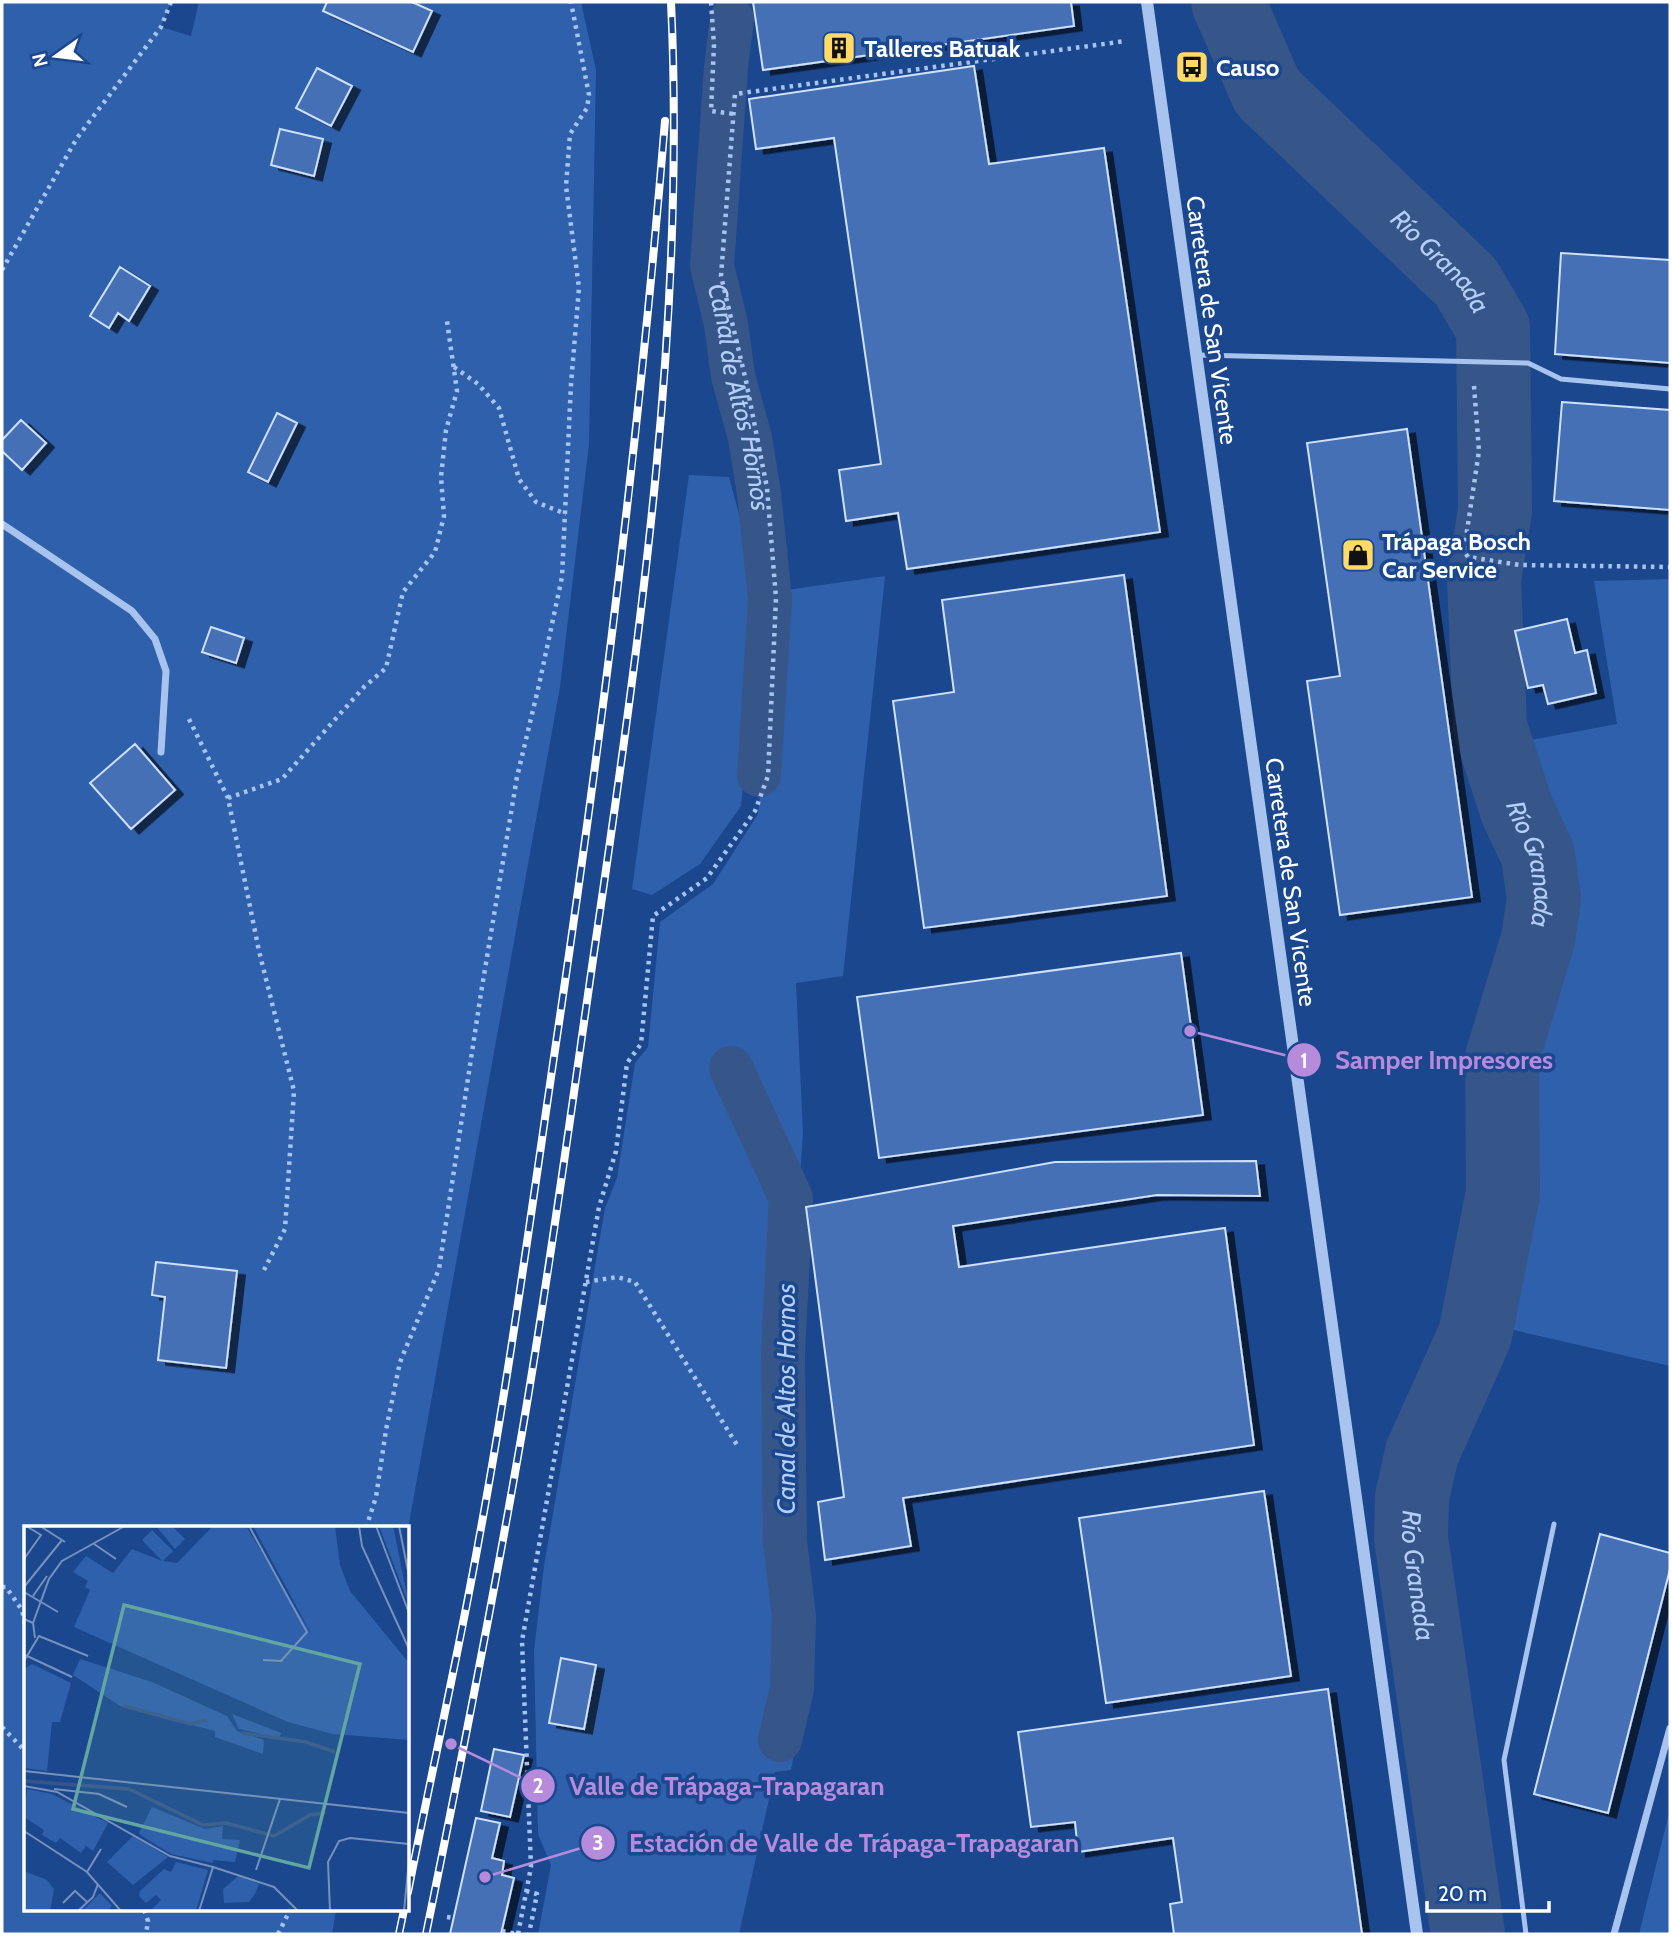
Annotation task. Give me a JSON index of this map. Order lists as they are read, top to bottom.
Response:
{
  "streets": {
    "street": ["Carretera de San Vicente"]
  },
  "water": ["Río Granada", "Canal de Altos Hornos"],
  "places": {
    "building": ["Talleres Batuak"],
    "bus stop": ["Causo"],
    "shop": ["Trápaga Bosch Car Service"],
    "other": ["Samper Impresores", "Valle de Trápaga-Trapagaran", "Estación de Valle de Trápaga-Trapagaran"]
  },
  "scale_bar": "20 m",
  "north": "left"
}
